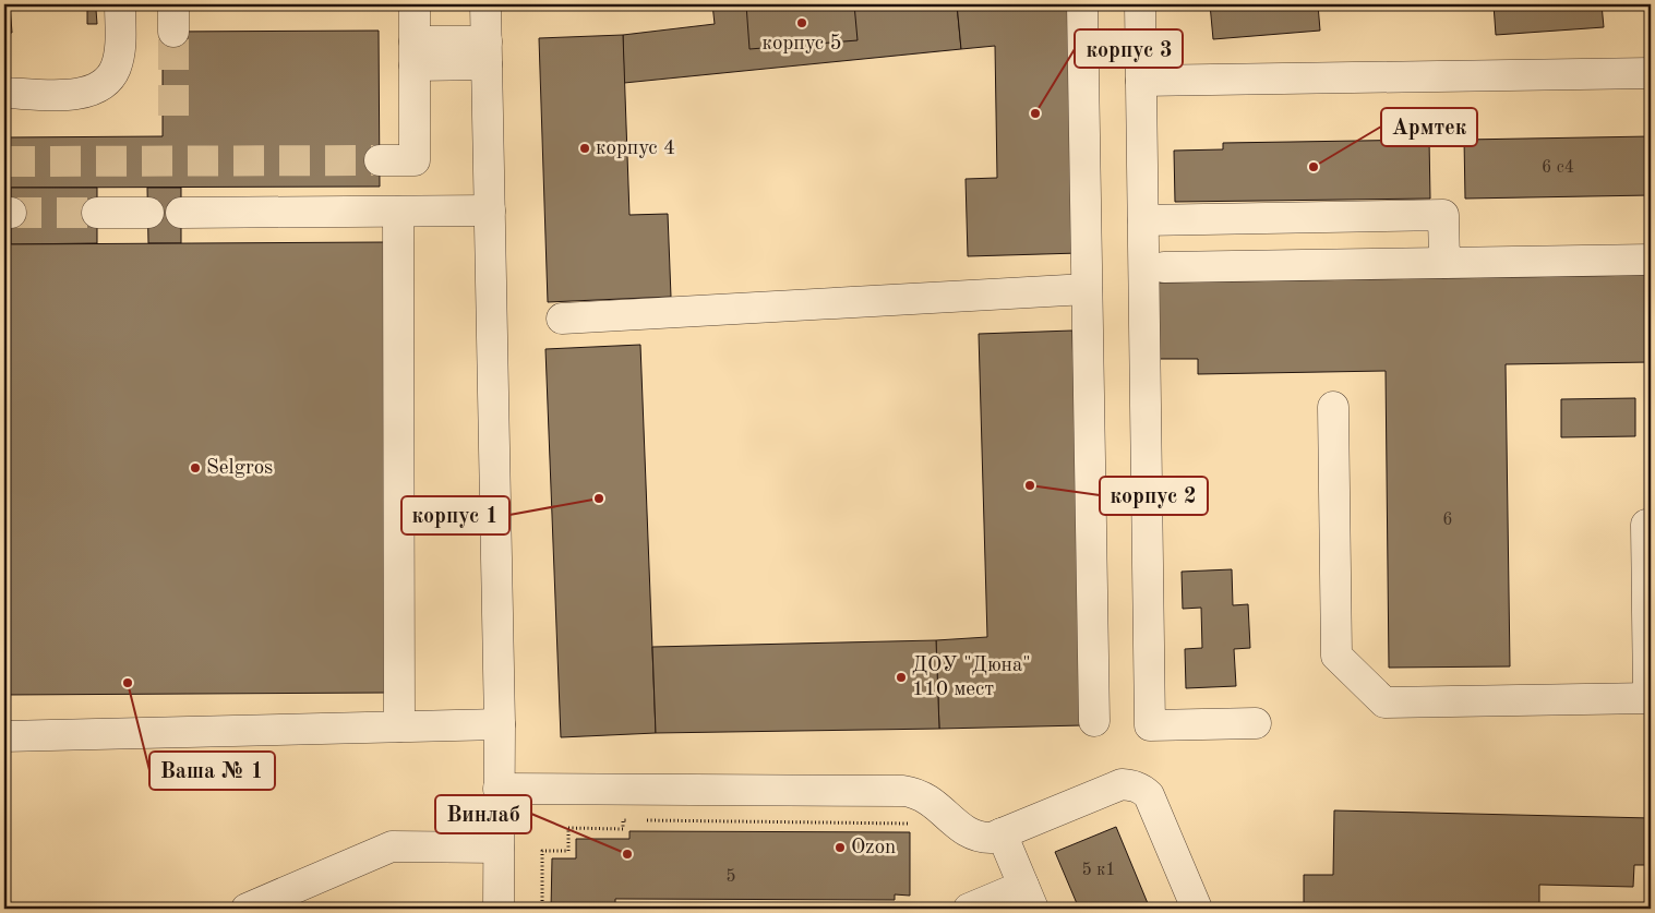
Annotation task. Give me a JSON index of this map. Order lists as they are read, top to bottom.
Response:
{
  "places": [
    "корпус 5",
    "корпус 3",
    "корпус 4",
    "Армтек",
    "Selgros",
    "корпус 2",
    "корпус 1",
    "ДОУ \"Дюна\" 110 мест",
    "Ваша № 1",
    "Ozon",
    "Винлаб"
  ],
  "house_numbers": [
    "6 с4",
    "6",
    "5 к1",
    "5"
  ]
}
